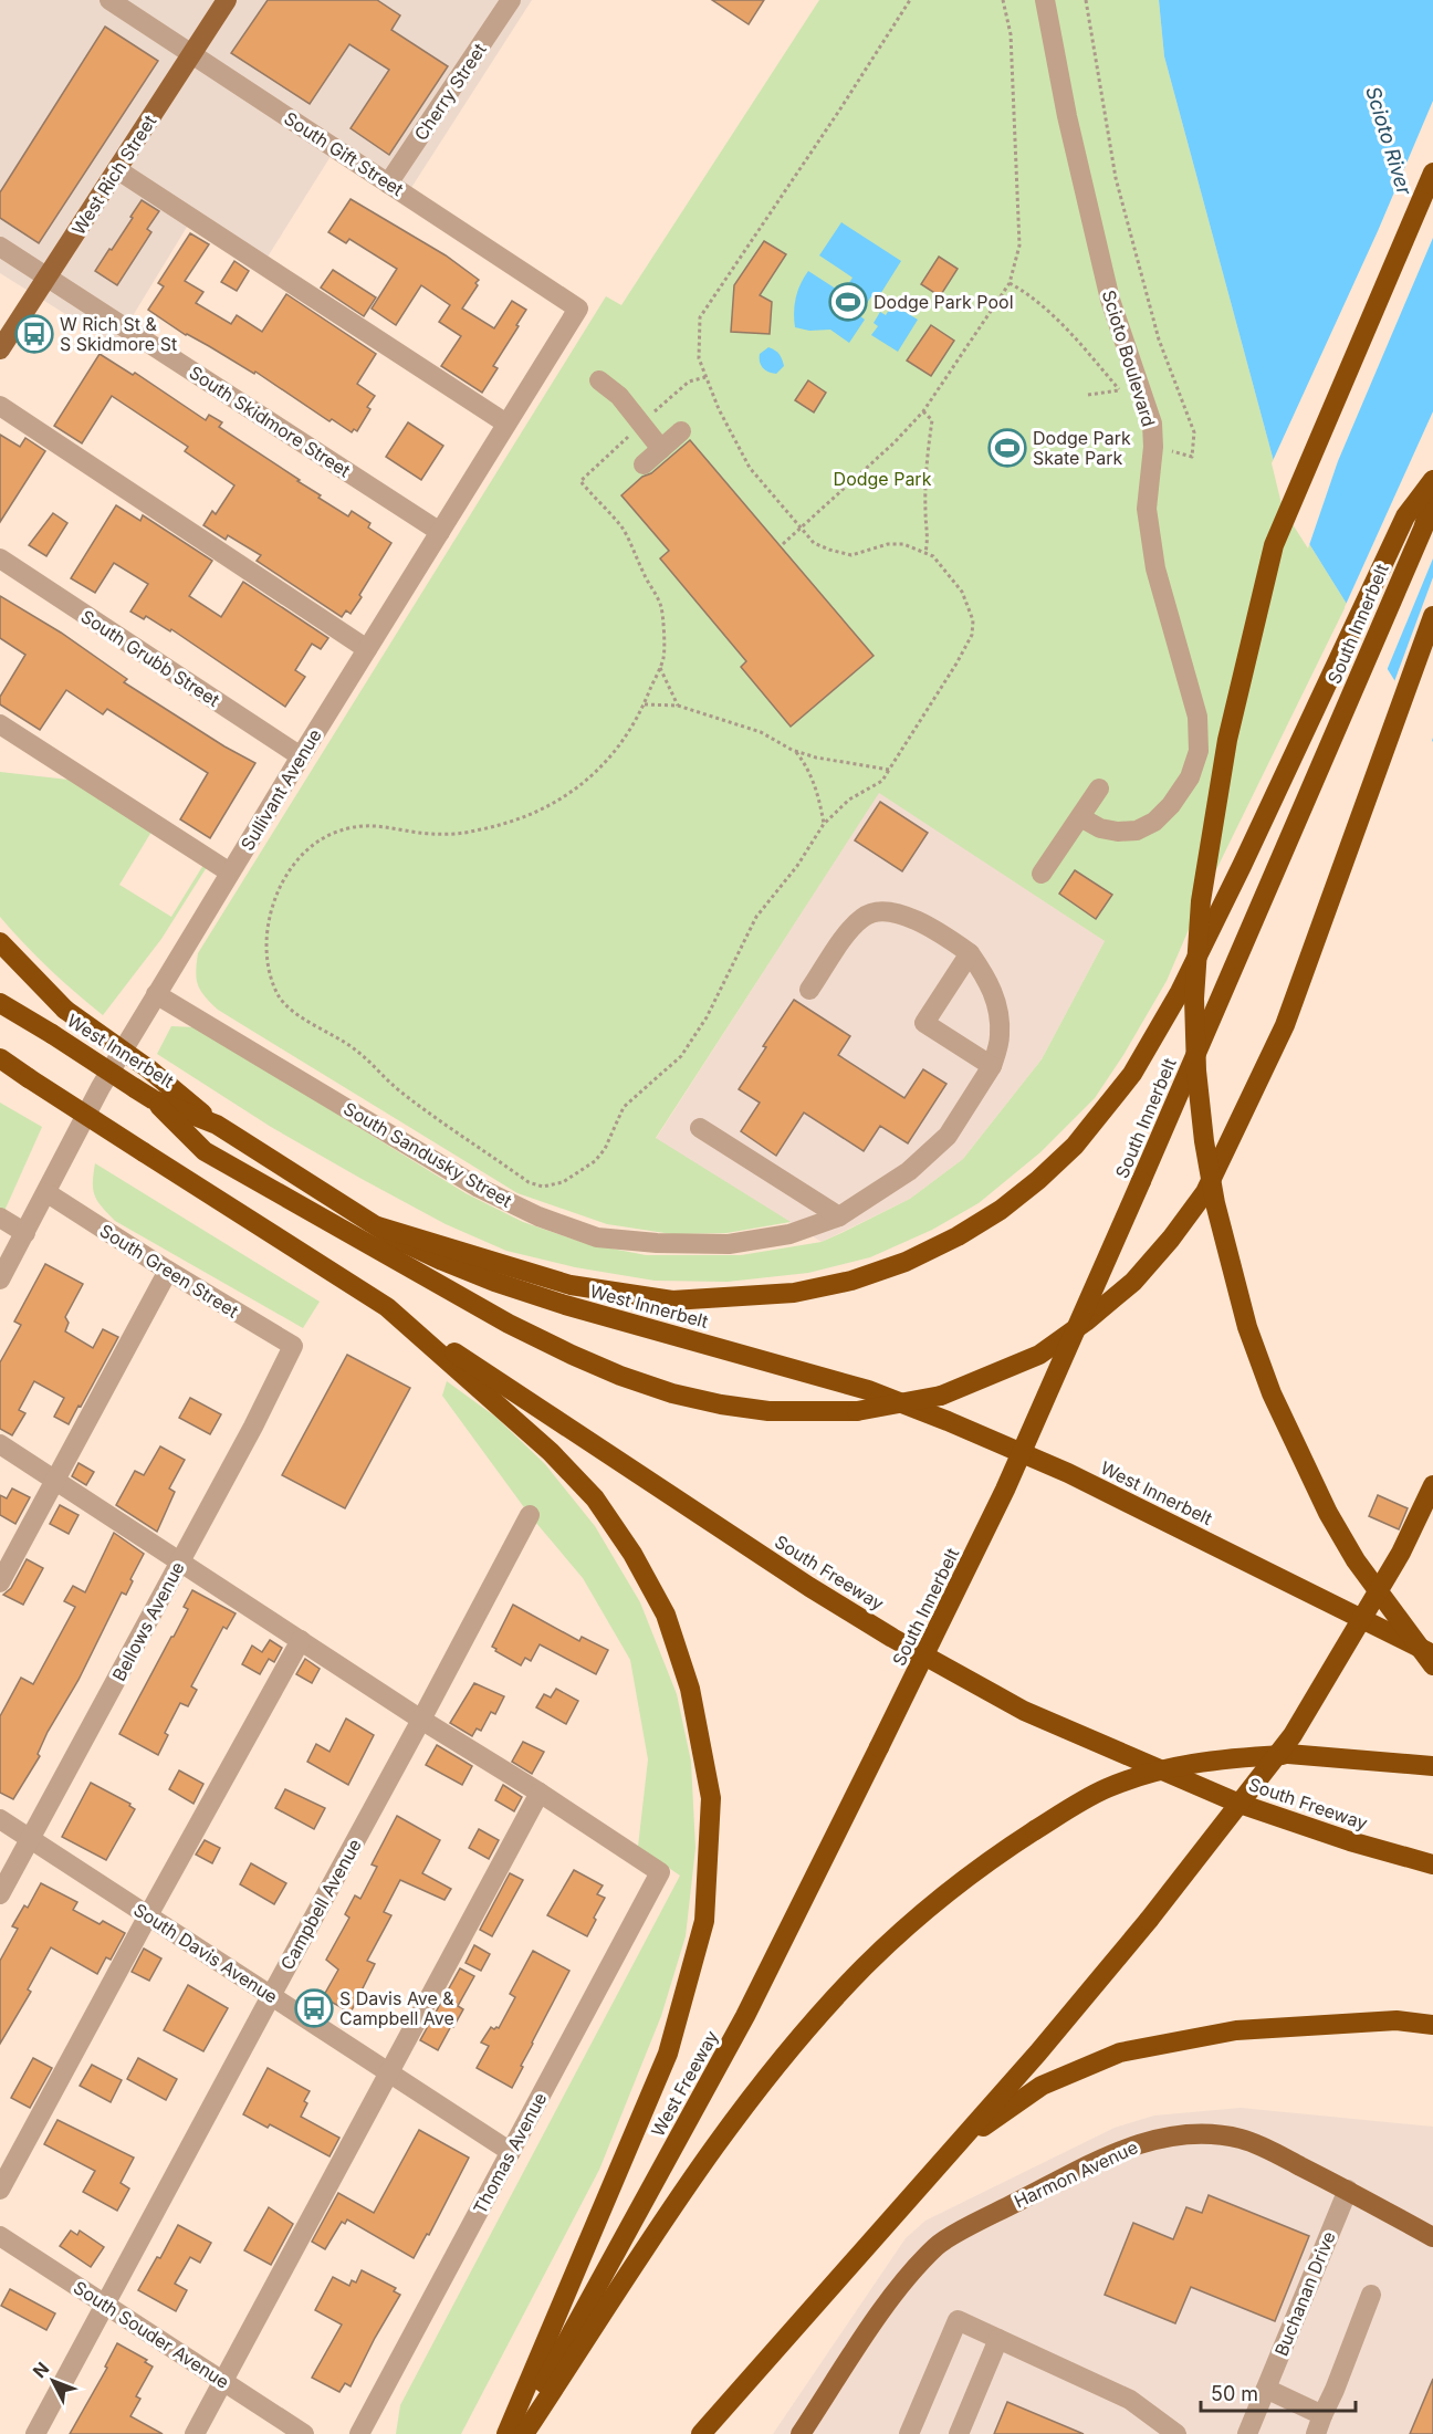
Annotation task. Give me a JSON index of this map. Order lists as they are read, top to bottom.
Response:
{
  "streets": {
    "highway": [
      "South Innerbelt",
      "West Innerbelt",
      "South Freeway",
      "West Freeway"
    ],
    "main road": ["West Rich Street", "Harmon Avenue"],
    "street": [
      "Cherry Street",
      "South Gift Street",
      "Scioto Boulevard",
      "South Skidmore Street",
      "South Grubb Street",
      "Sullivant Avenue",
      "South Sandusky Street",
      "South Green Street",
      "Bellows Avenue",
      "Campbell Avenue",
      "South Davis Avenue",
      "Thomas Avenue",
      "Buchanan Drive",
      "South Souder Avenue"
    ]
  },
  "crossings": [
    ["Cherry Street", "South Gift Street"],
    ["South Gift Street", "West Rich Street"],
    ["South Gift Street", "Sullivant Avenue"],
    ["West Rich Street", "South Skidmore Street"],
    ["South Skidmore Street", "Sullivant Avenue"],
    ["South Innerbelt", "West Freeway"],
    ["South Grubb Street", "Sullivant Avenue"],
    ["Sullivant Avenue", "South Sandusky Street"],
    ["Sullivant Avenue", "South Green Street"],
    ["South Green Street", "Bellows Avenue"],
    ["Bellows Avenue", "South Davis Avenue"],
    ["Campbell Avenue", "South Davis Avenue"],
    ["Campbell Avenue", "South Souder Avenue"],
    ["South Davis Avenue", "Thomas Avenue"],
    ["Harmon Avenue", "Buchanan Drive"]
  ],
  "water": ["Scioto River"],
  "parks": ["Dodge Park"],
  "places": {
    "sports": ["Dodge Park Pool", "Dodge Park Skate Park"],
    "bus stop": ["W Rich St & S Skidmore St", "S Davis Ave & Campbell Ave"]
  },
  "scale_bar": "50 m",
  "north": "top left"
}
